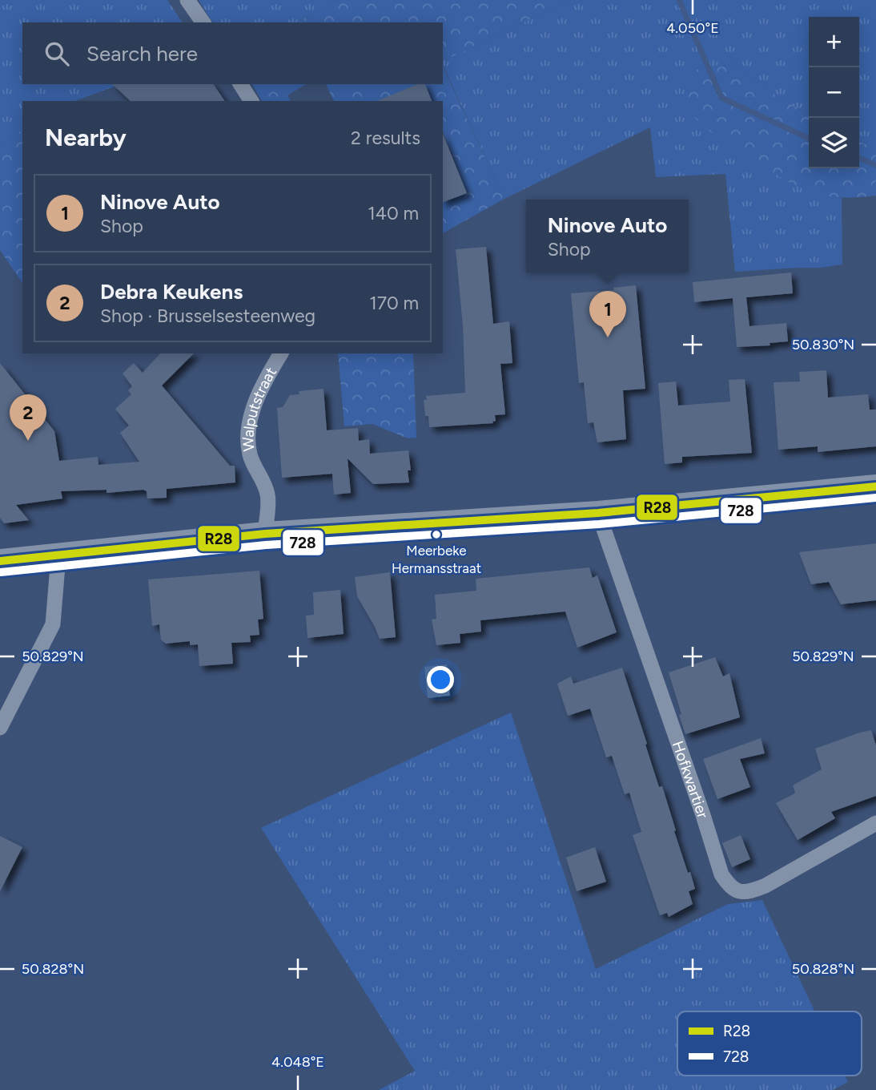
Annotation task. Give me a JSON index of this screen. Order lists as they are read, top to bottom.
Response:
{
  "streets": {
    "street": ["Walputstraat", "Hofkwartier"]
  },
  "places": ["Meerbeke Hermansstraat"],
  "lines": ["transit line R28", "transit line 728"],
  "legend": ["R28", "728"],
  "page": {
    "map_buttons": ["+", "−"],
    "search": "Search here",
    "heading": ["Nearby", "2 results"],
    "list": [
      {
        "mark": "1",
        "name": "Ninove Auto",
        "note": "Shop",
        "value": "140 m"
      },
      {
        "mark": "2",
        "name": "Debra Keukens",
        "note": "Shop · Brusselsesteenweg",
        "value": "170 m"
      }
    ],
    "popup": ["Ninove Auto", "Shop"],
    "pins": ["1", "2"]
  },
  "coordinates": [
    "4.050°E",
    "50.830°N",
    "50.829°N",
    "50.828°N",
    "4.048°E"
  ]
}
